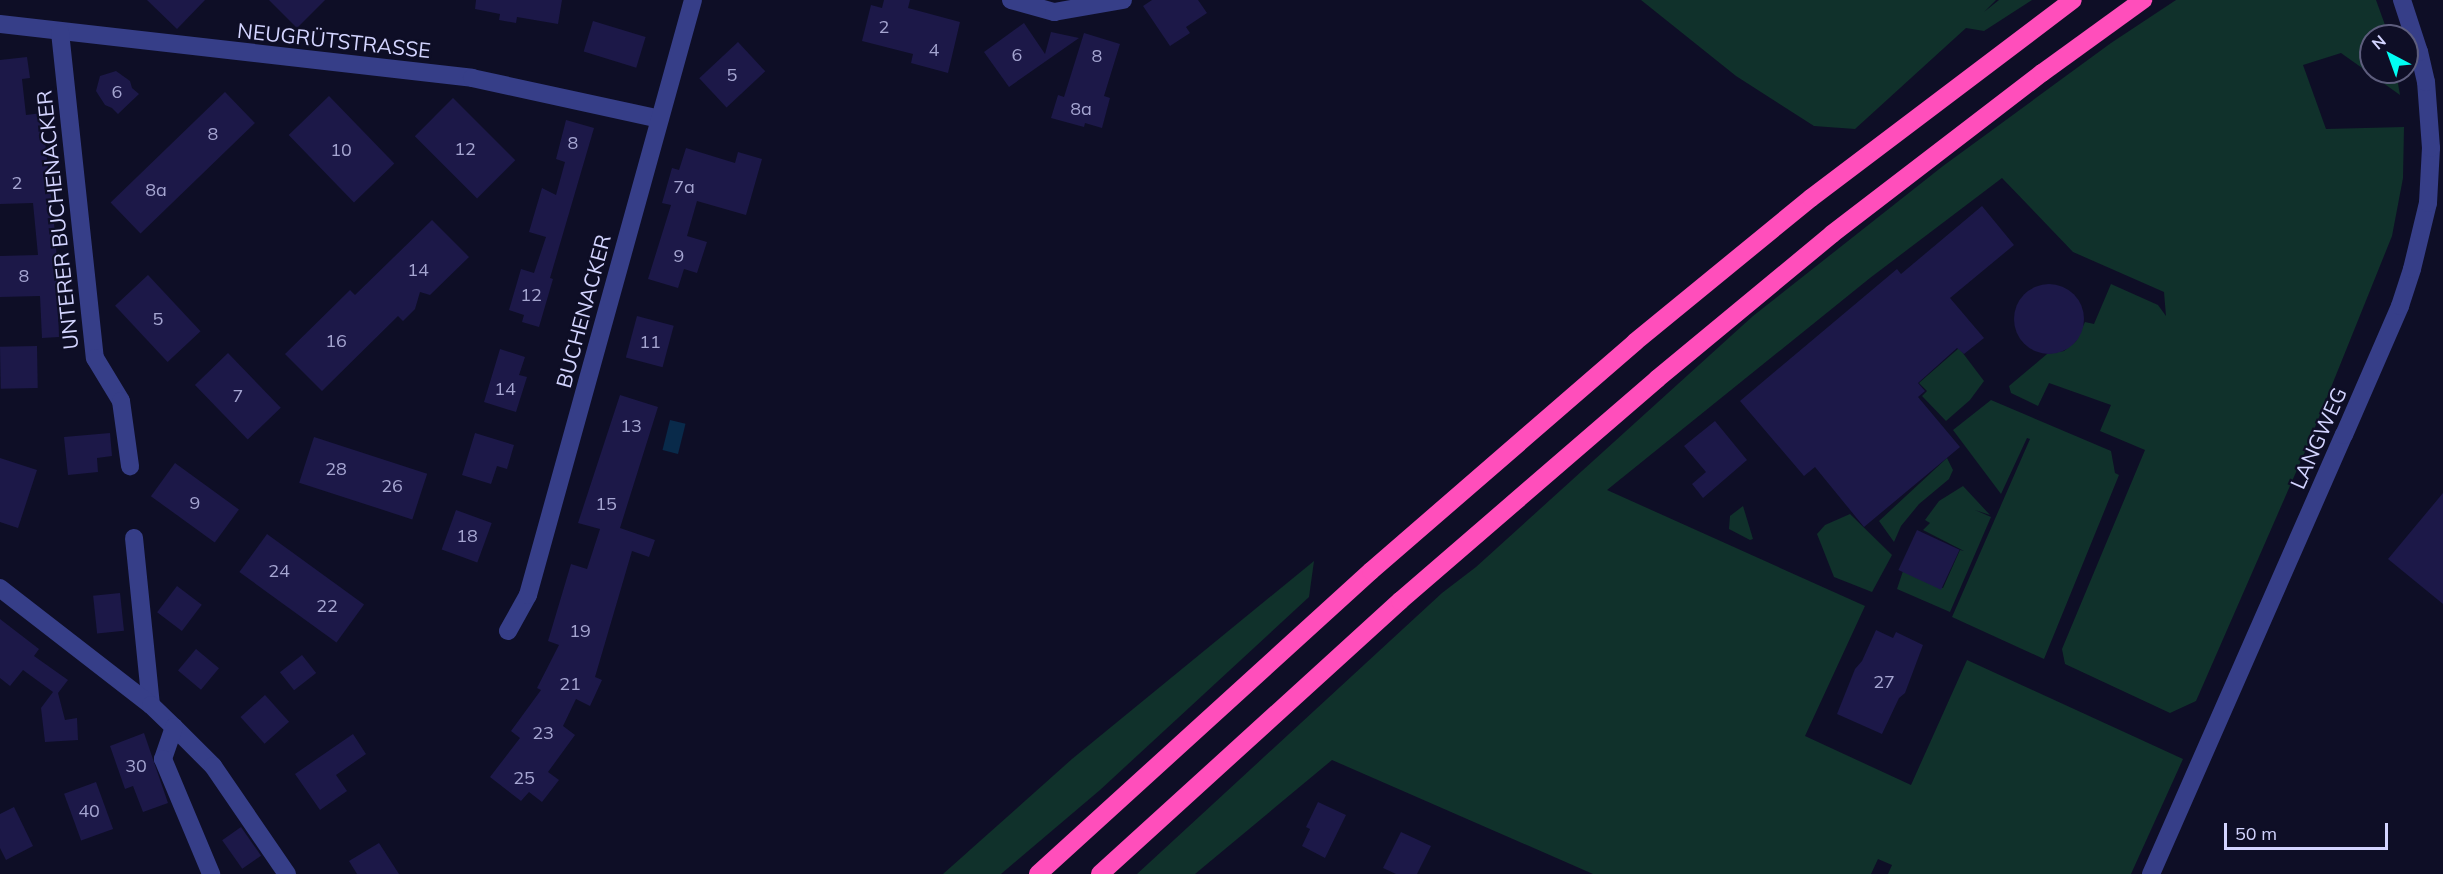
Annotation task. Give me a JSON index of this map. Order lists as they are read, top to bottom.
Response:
{
  "streets": {
    "street": [
      "NEUGRÜTSTRASSE",
      "UNTERER BUCHENACKER",
      "BUCHENACKER",
      "LANGWEG"
    ]
  },
  "crossings": [
    ["NEUGRÜTSTRASSE", "UNTERER BUCHENACKER"],
    ["NEUGRÜTSTRASSE", "BUCHENACKER"]
  ],
  "house_numbers": [
    "2",
    "4",
    "6",
    "8",
    "5",
    "6",
    "8a",
    "8",
    "8",
    "12",
    "10",
    "2",
    "7a",
    "8a",
    "9",
    "14",
    "8",
    "12",
    "5",
    "16",
    "11",
    "14",
    "7",
    "13",
    "28",
    "26",
    "9",
    "15",
    "18",
    "24",
    "22",
    "19",
    "27",
    "21",
    "23",
    "30",
    "25",
    "40"
  ],
  "scale_bar": "50 m",
  "north": "top left"
}
